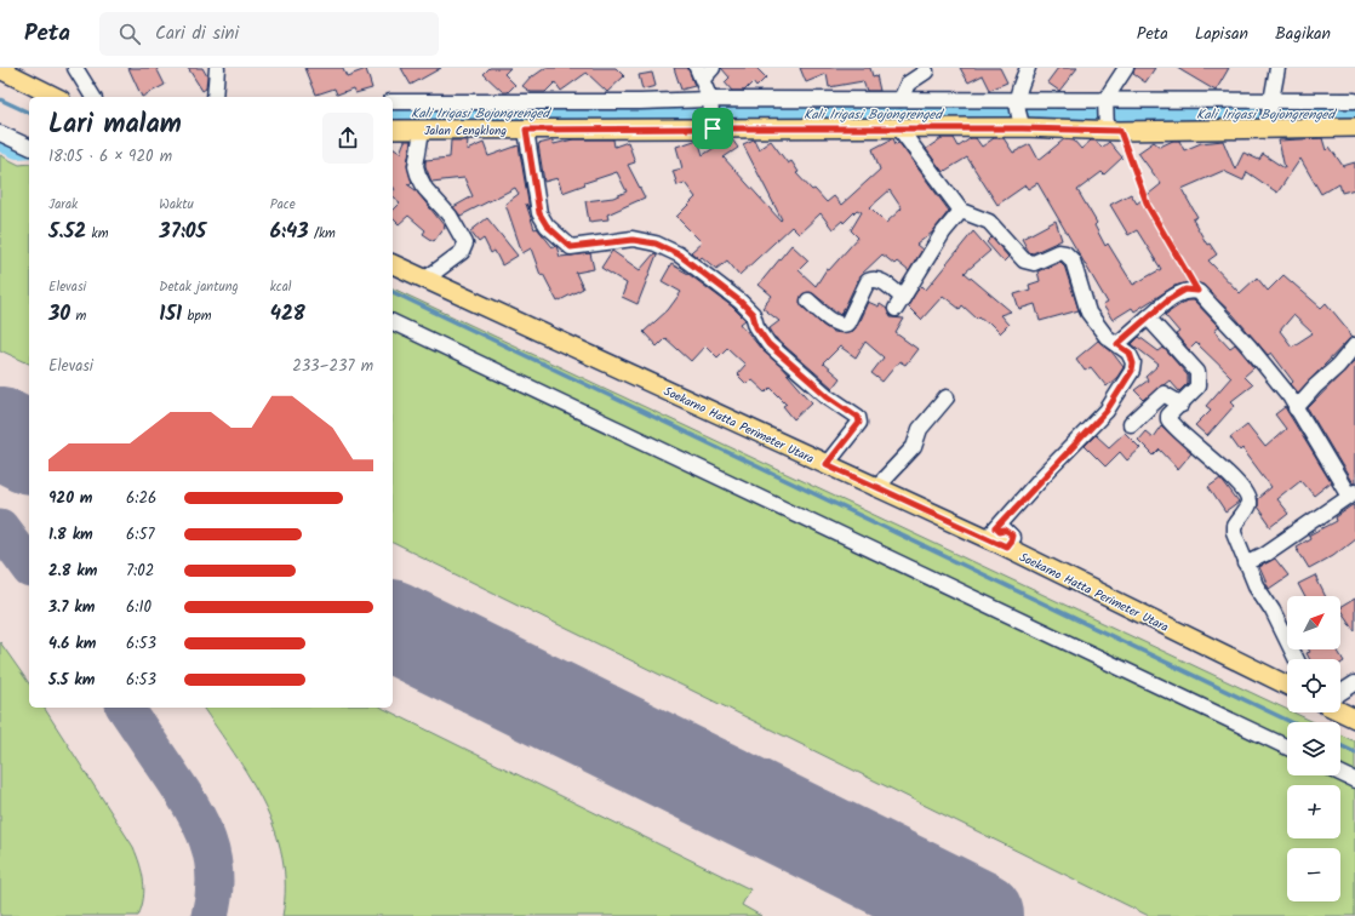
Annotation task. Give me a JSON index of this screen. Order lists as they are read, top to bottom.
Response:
{
  "streets": {
    "main road": ["Jalan Cengklong", "Soekarno Hatta Perimeter Utara"]
  },
  "water": ["Kali Irigasi Bojongrenged"],
  "north": "top right",
  "page": {
    "header": "Peta",
    "search": "Cari di sini",
    "nav": ["Peta", "Lapisan", "Bagikan"],
    "heading": ["Lari malam", "18:05 · 6 × 920 m"],
    "stats": [
      ["Jarak", "5.52 km"],
      ["Waktu", "37:05"],
      ["Pace", "6:43 /km"],
      ["Elevasi", "30 m"],
      ["Detak jantung", "151 bpm"],
      ["kcal", "428"]
    ],
    "chart": ["Elevasi", "233–237 m"],
    "list": [
      {
        "name": "920 m",
        "note": "6:26"
      },
      {
        "name": "1.8 km",
        "note": "6:57"
      },
      {
        "name": "2.8 km",
        "note": "7:02"
      },
      {
        "name": "3.7 km",
        "note": "6:10"
      },
      {
        "name": "4.6 km",
        "note": "6:53"
      },
      {
        "name": "5.5 km",
        "note": "6:53"
      }
    ],
    "map_buttons": ["+", "−"]
  }
}
